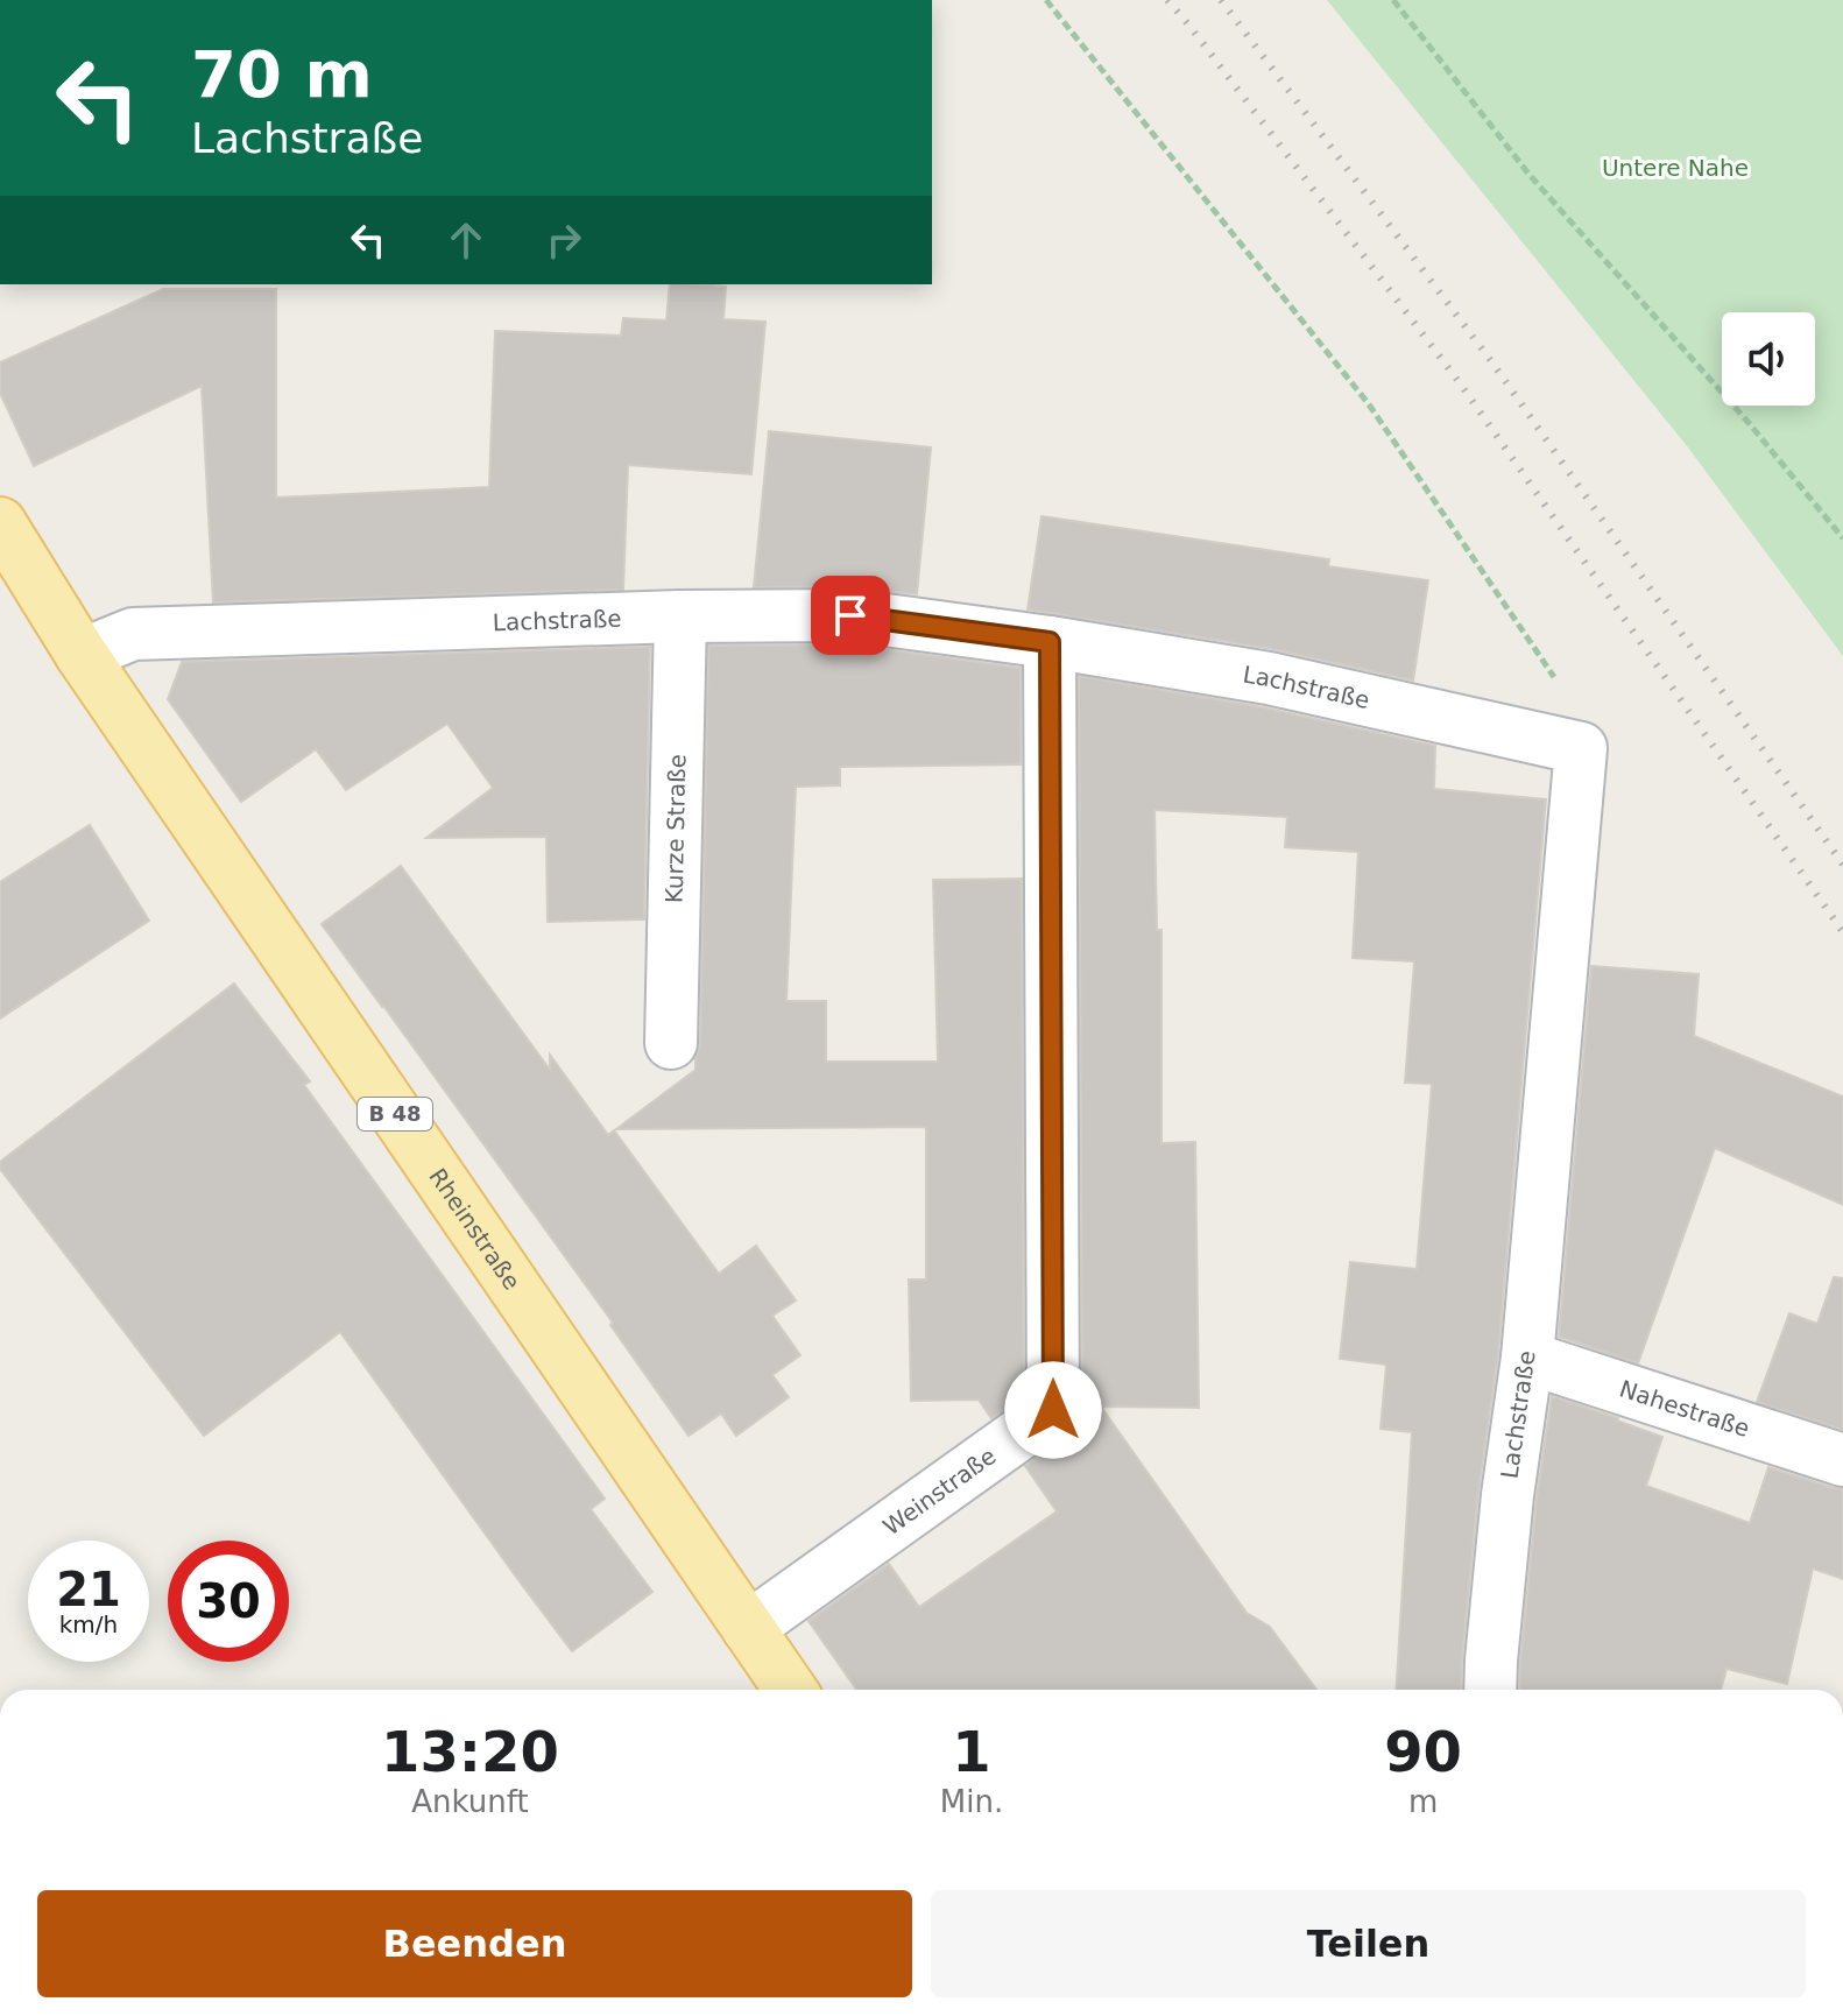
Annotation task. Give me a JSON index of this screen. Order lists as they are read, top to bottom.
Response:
{
  "streets": {
    "main road": ["B 48", "Rheinstraße"],
    "street": [
      "Lachstraße",
      "Kurze Straße",
      "Nahestraße",
      "Weinstraße"
    ]
  },
  "crossings": [
    ["Lachstraße", "Kurze Straße"],
    ["Lachstraße", "Rheinstraße"],
    ["Lachstraße", "Nahestraße"],
    ["Lachstraße", "Weinstraße"],
    ["Rheinstraße", "Weinstraße"]
  ],
  "parks": ["Untere Nahe"],
  "page": {
    "turn": ["70 m", "Lachstraße"],
    "speed": "21 km/h",
    "limit": "30",
    "eta": [
      "13:20",
      "Ankunft",
      "1",
      "Min.",
      "90",
      "m"
    ],
    "buttons": ["Beenden", "Teilen"]
  }
}
